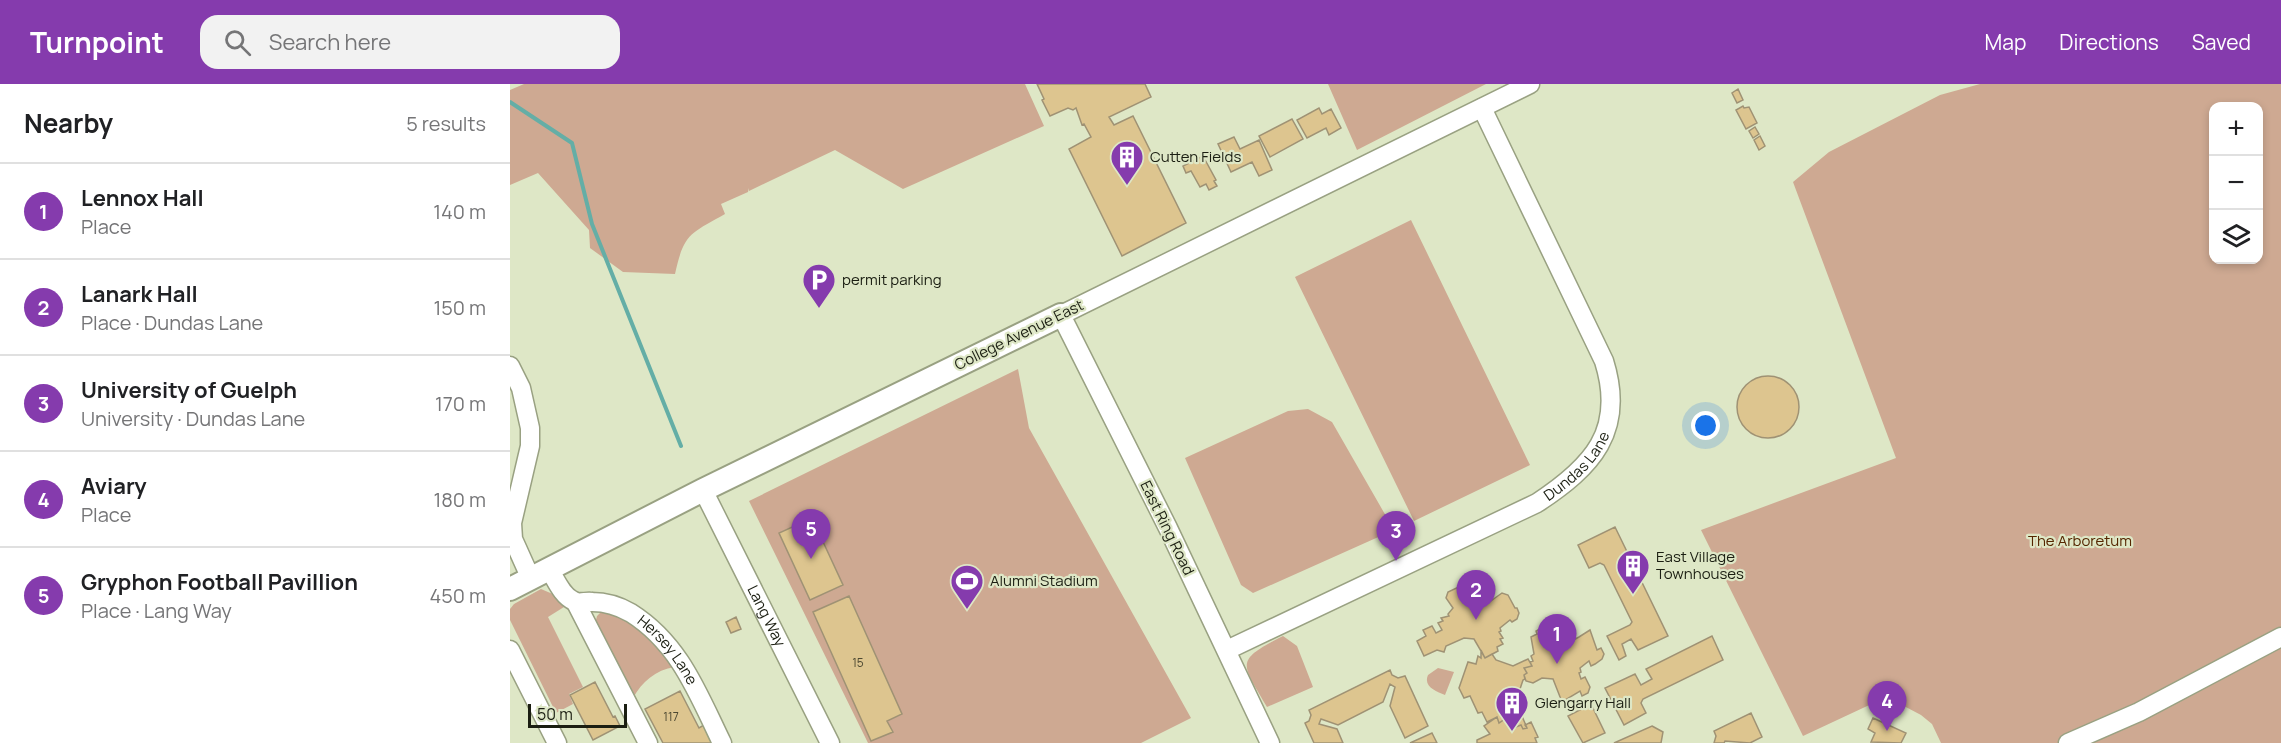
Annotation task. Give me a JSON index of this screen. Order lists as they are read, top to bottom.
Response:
{
  "streets": {
    "main road": ["College Avenue East"],
    "street": [
      "Dundas Lane",
      "East Ring Road",
      "Lang Way",
      "Hersey Lane"
    ]
  },
  "crossings": [
    ["College Avenue East", "Dundas Lane"],
    ["College Avenue East", "East Ring Road"],
    ["College Avenue East", "Lang Way"],
    ["Dundas Lane", "East Ring Road"]
  ],
  "parks": ["The Arboretum"],
  "places": {
    "building": ["Cutten Fields", "East Village Townhouses", "Glengarry Hall"],
    "parking": ["permit parking"],
    "sports": ["Alumni Stadium"]
  },
  "house_numbers": ["15", "117"],
  "scale_bar": "50 m",
  "page": {
    "header": "Turnpoint",
    "search": "Search here",
    "nav": ["Map", "Directions", "Saved"],
    "heading": ["Nearby", "5 results"],
    "map_buttons": ["+", "−"],
    "list": [
      {
        "mark": "1",
        "name": "Lennox Hall",
        "note": "Place",
        "value": "140 m"
      },
      {
        "mark": "2",
        "name": "Lanark Hall",
        "note": "Place · Dundas Lane",
        "value": "150 m"
      },
      {
        "mark": "3",
        "name": "University of Guelph",
        "note": "University · Dundas Lane",
        "value": "170 m"
      },
      {
        "mark": "4",
        "name": "Aviary",
        "note": "Place",
        "value": "180 m"
      },
      {
        "mark": "5",
        "name": "Gryphon Football Pavillion",
        "note": "Place · Lang Way",
        "value": "450 m"
      }
    ],
    "pins": [
      "5",
      "3",
      "2",
      "1",
      "4"
    ],
    "scale": "50 m"
  }
}
